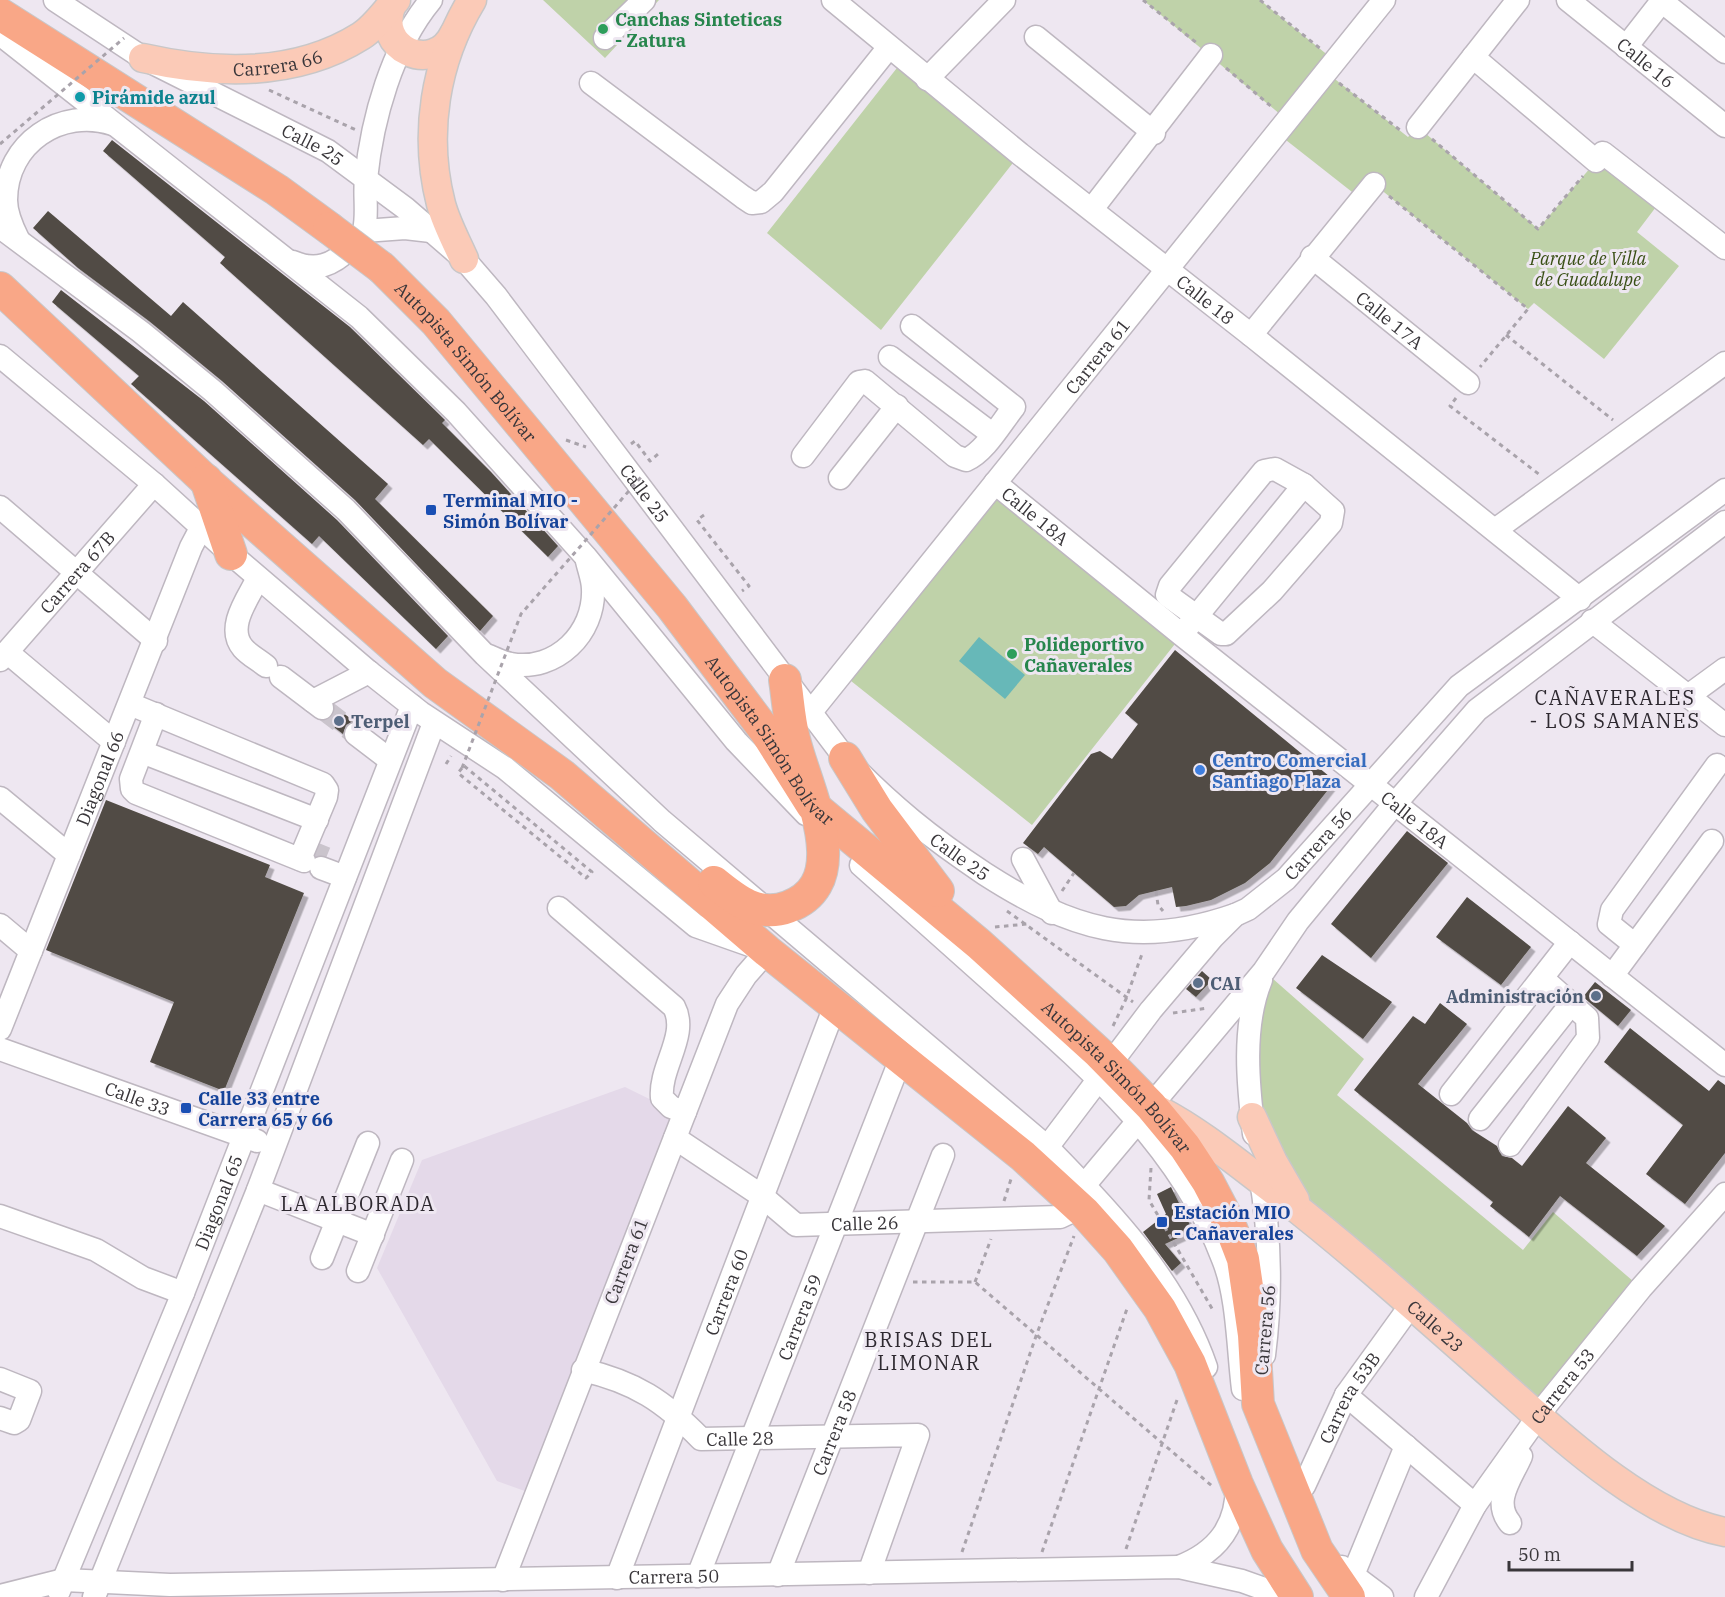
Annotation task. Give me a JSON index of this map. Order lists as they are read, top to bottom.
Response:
{
  "streets": {
    "highway": ["Autopista Simón Bolívar"],
    "main road": ["Carrera 66", "Calle 23"],
    "street": [
      "Calle 16",
      "Calle 25",
      "Calle 18",
      "Calle 17A",
      "Carrera 61",
      "Calle 18A",
      "Carrera 67B",
      "Diagonal 66",
      "Carrera 56",
      "Calle 33",
      "Diagonal 65",
      "Calle 26",
      "Carrera 60",
      "Carrera 59",
      "Carrera 53",
      "Carrera 53B",
      "Carrera 58",
      "Calle 28",
      "Carrera 50"
    ]
  },
  "crossings": [
    ["Carrera 66", "Calle 25"],
    ["Calle 25", "Carrera 61"],
    ["Calle 25", "Carrera 56"],
    ["Calle 18", "Carrera 61"],
    ["Calle 18", "Carrera 56"],
    ["Carrera 61", "Calle 18A"],
    ["Carrera 61", "Calle 26"],
    ["Carrera 61", "Calle 28"],
    ["Carrera 61", "Carrera 50"],
    ["Autopista Simón Bolívar", "Carrera 56"],
    ["Autopista Simón Bolívar", "Calle 23"],
    ["Autopista Simón Bolívar", "Carrera 53B"],
    ["Calle 18A", "Carrera 56"],
    ["Carrera 56", "Calle 26"],
    ["Carrera 56", "Calle 23"],
    ["Calle 33", "Diagonal 65"],
    ["Diagonal 65", "Carrera 50"],
    ["Calle 26", "Carrera 60"],
    ["Calle 26", "Carrera 59"],
    ["Calle 26", "Carrera 58"],
    ["Carrera 60", "Calle 28"],
    ["Carrera 60", "Carrera 50"],
    ["Carrera 59", "Calle 28"],
    ["Carrera 59", "Carrera 50"],
    ["Calle 23", "Carrera 53"],
    ["Calle 23", "Carrera 53B"],
    ["Carrera 58", "Calle 28"],
    ["Carrera 58", "Carrera 50"],
    ["Calle 28", "Carrera 50"]
  ],
  "districts": ["CAÑAVERALES - LOS SAMANES", "LA ALBORADA", "BRISAS DEL LIMONAR"],
  "parks": ["Parque de Villa de Guadalupe"],
  "places": {
    "other": [
      "Canchas Sinteticas - Zatura",
      "Pirámide azul",
      "Polideportivo Cañaverales",
      "Terpel",
      "Centro Comercial Santiago Plaza",
      "CAI",
      "Administración"
    ],
    "transit": ["Terminal MIO - Simón Bolívar", "Calle 33 entre Carrera 65 y 66", "Estación MIO - Cañaverales"]
  },
  "scale_bar": "50 m"
}
